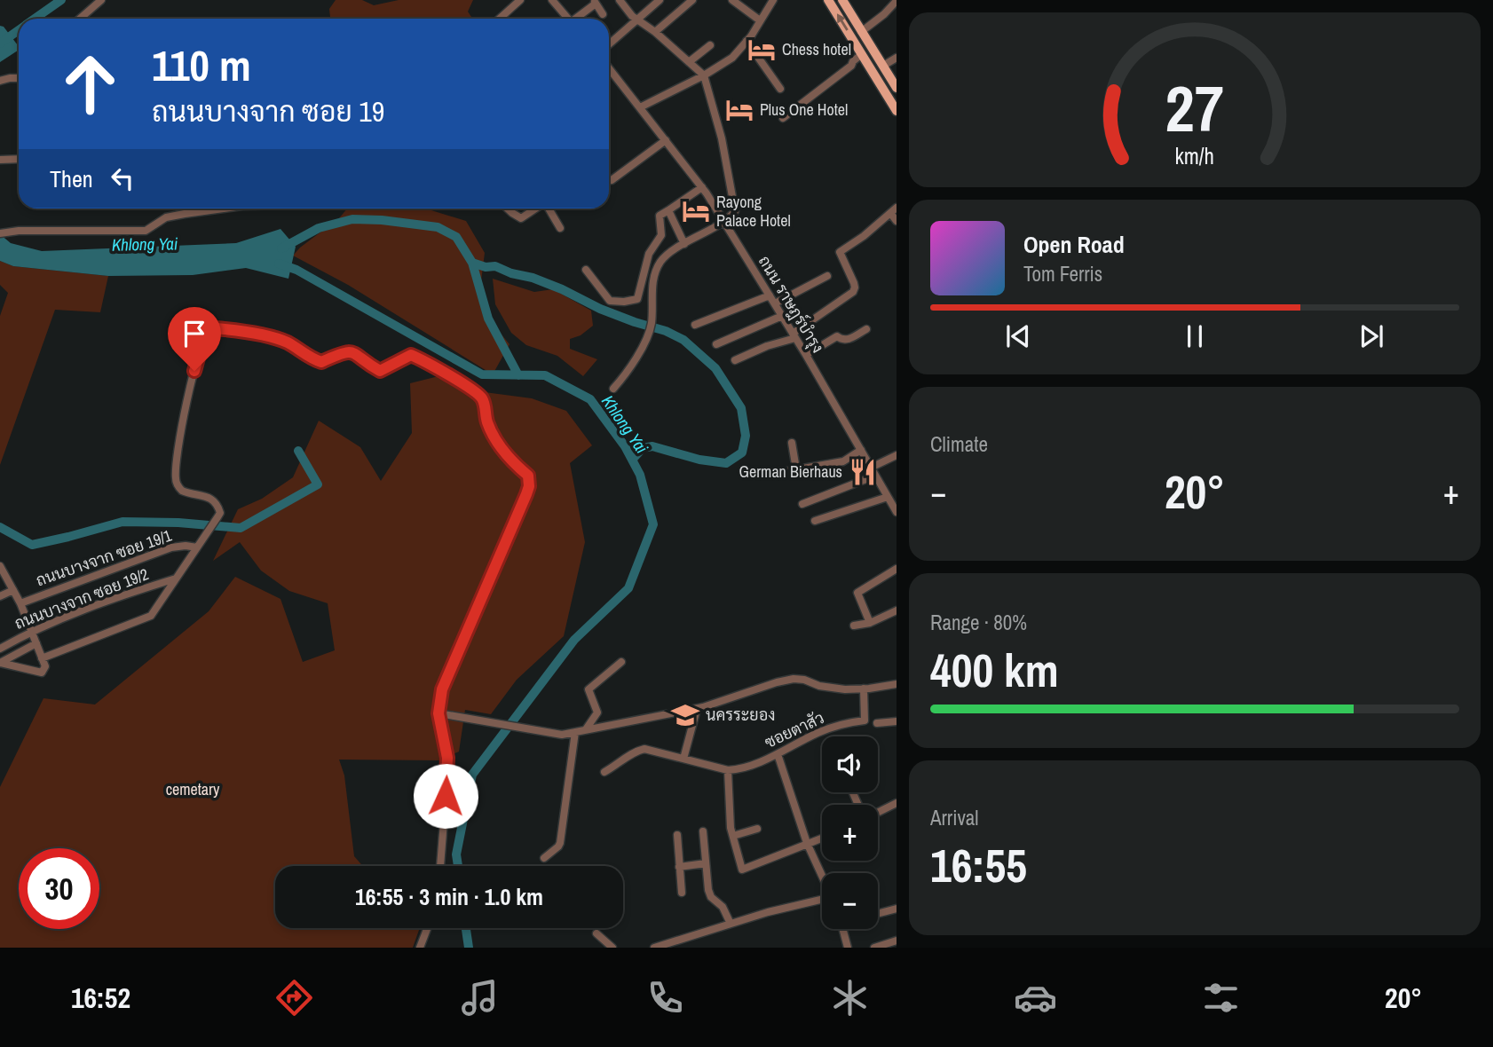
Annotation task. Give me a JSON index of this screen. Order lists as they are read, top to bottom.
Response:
{
  "streets": {
    "street": [
      "ถนน ราษฎร์บำรุง",
      "ถนนบางจาก ซอย 19/1",
      "ถนนบางจาก ซอย 19/2",
      "ซอยตาสัว"
    ]
  },
  "water": ["Khlong Yai"],
  "parks": ["cemetary"],
  "places": {
    "hotel": ["Chess hotel", "Plus One Hotel", "Rayong Palace Hotel"],
    "restaurant": ["German Bierhaus"],
    "school or university": ["นครระยอง"]
  },
  "page": {
    "turn": ["110 m", "ถนนบางจาก ซอย 19"],
    "then": "Then",
    "song": ["Open Road", "Tom Ferris"],
    "tile": [
      "Climate",
      ["Range · 80%", "400 km"],
      ["Arrival", "16:55"]
    ],
    "heat": ["−", "20°", "+"],
    "map_buttons": ["+", "−"],
    "limit": "30",
    "trip": "16:55 · 3 min · 1.0 km",
    "tabs": ["16:52", "20°"],
    "gauge": ["27", "km/h"]
  }
}
